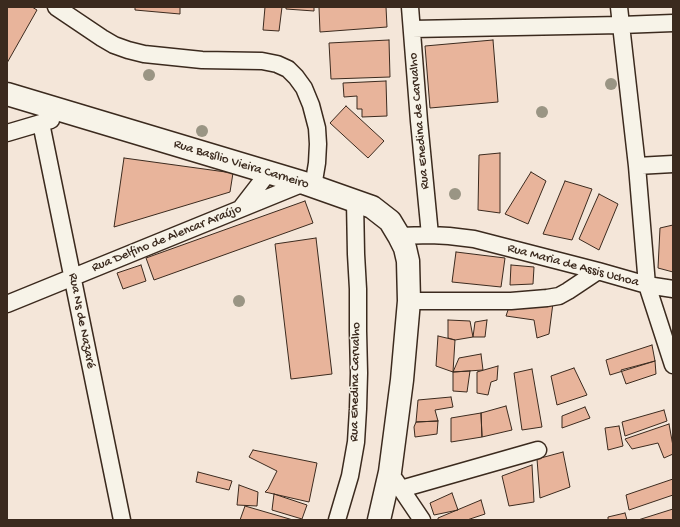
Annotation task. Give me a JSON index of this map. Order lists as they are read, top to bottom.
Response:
{
  "streets": {
    "main road": ["Rua Basílio Vieira Carneiro"],
    "street": [
      "Rua Enedina de Carvalho",
      "Rua Delfino de Alencar Araújo",
      "Rua Maria de Assis Uchoa",
      "Rua Ns de Nazaré",
      "Rua Enedina Carvalho"
    ]
  },
  "crossings": [
    ["Rua Enedina de Carvalho", "Rua Maria de Assis Uchoa"],
    ["Rua Basílio Vieira Carneiro", "Rua Delfino de Alencar Araújo"],
    ["Rua Basílio Vieira Carneiro", "Rua Maria de Assis Uchoa"],
    ["Rua Basílio Vieira Carneiro", "Rua Enedina Carvalho"],
    ["Rua Delfino de Alencar Araújo", "Rua Ns de Nazaré"]
  ]
}
